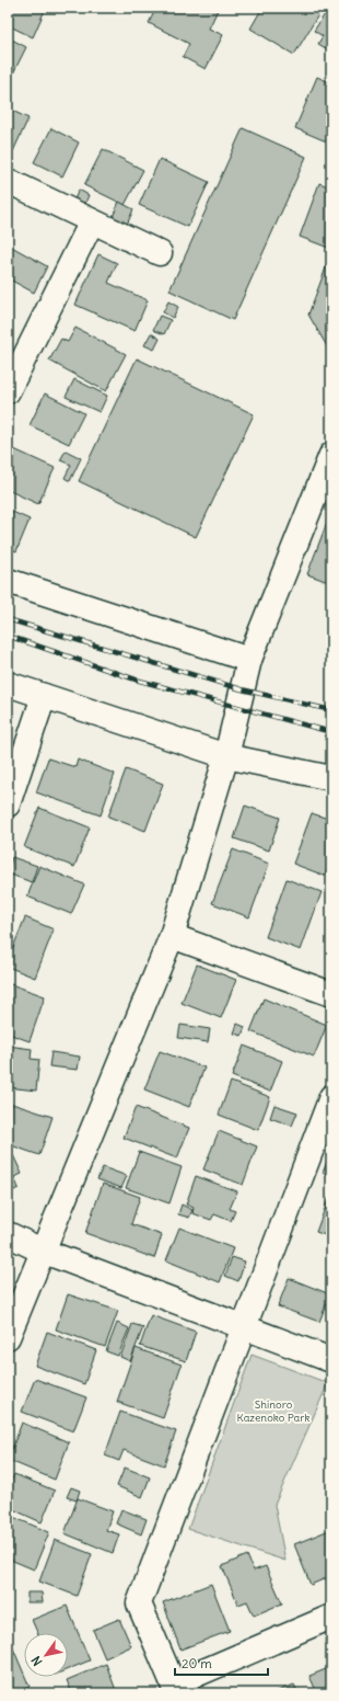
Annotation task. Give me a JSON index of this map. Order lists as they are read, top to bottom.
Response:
{
  "parks": ["Shinoro Kazenoko Park"],
  "scale_bar": "20 m",
  "north": "bottom left"
}
